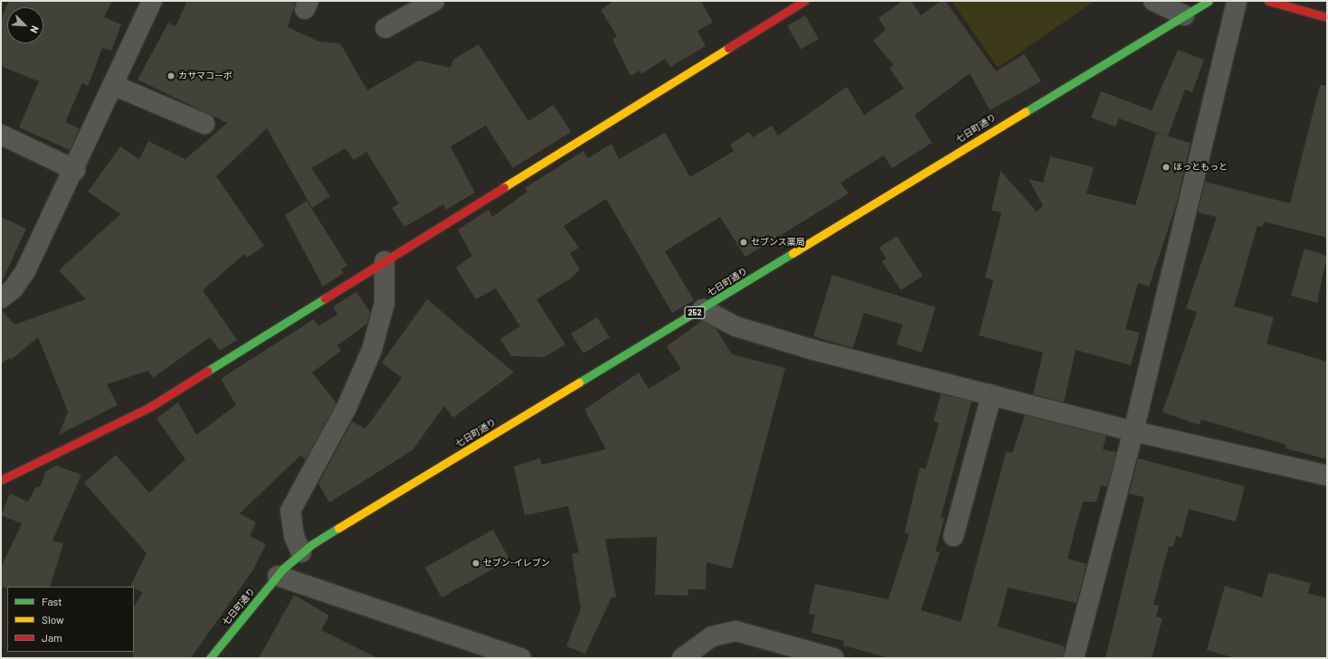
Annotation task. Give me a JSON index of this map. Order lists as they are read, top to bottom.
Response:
{
  "streets": {
    "main road": ["七日町通り", "252"]
  },
  "places": [
    "カサマコーポ",
    "ほっともっと",
    "セブンス薬局",
    "セブン-イレブン"
  ],
  "legend": ["Fast", "Slow", "Jam"],
  "north": "bottom right"
}
